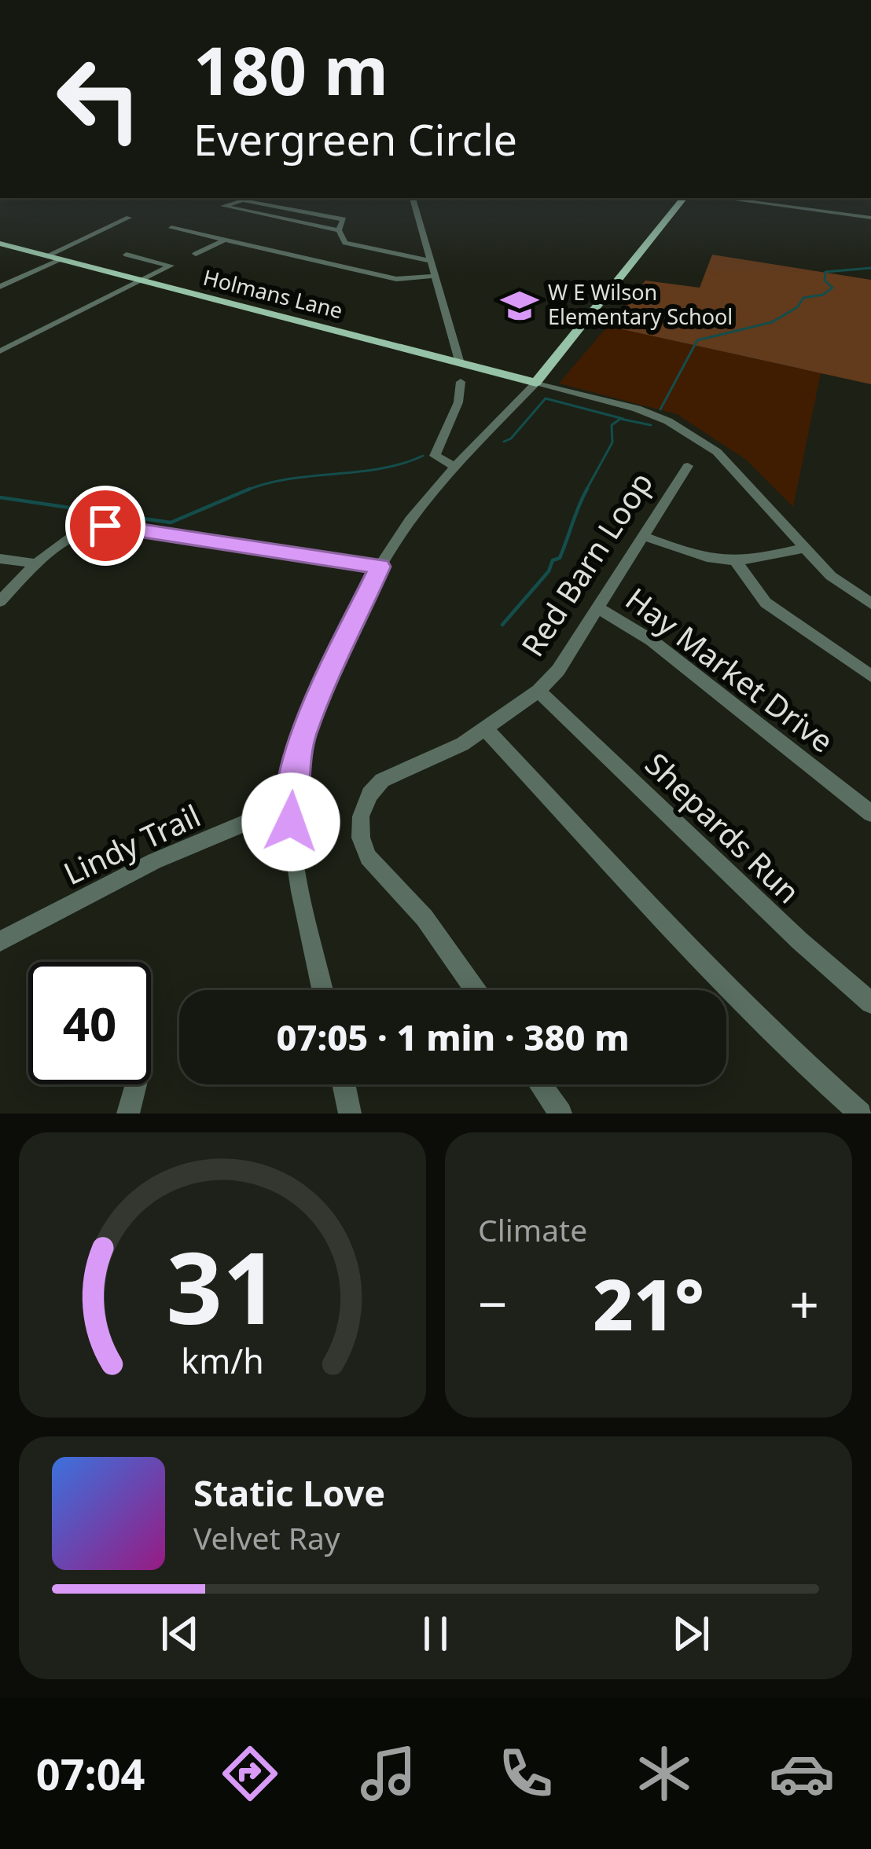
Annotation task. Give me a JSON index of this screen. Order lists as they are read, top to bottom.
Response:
{
  "streets": {
    "main road": ["Holmans Lane"],
    "street": [
      "Red Barn Loop",
      "Hay Market Drive",
      "Shepards Run",
      "Lindy Trail"
    ]
  },
  "crossings": [
    ["Red Barn Loop", "Hay Market Drive"],
    ["Red Barn Loop", "Shepards Run"]
  ],
  "places": {
    "school or university": ["W E Wilson Elementary School"]
  },
  "page": {
    "turn": ["180 m", "Evergreen Circle"],
    "limit": "40",
    "trip": "07:05 · 1 min · 380 m",
    "tile": "Climate",
    "heat": ["−", "21°", "+"],
    "song": ["Static Love", "Velvet Ray"],
    "tabs": "07:04",
    "gauge": ["31", "km/h"]
  }
}
